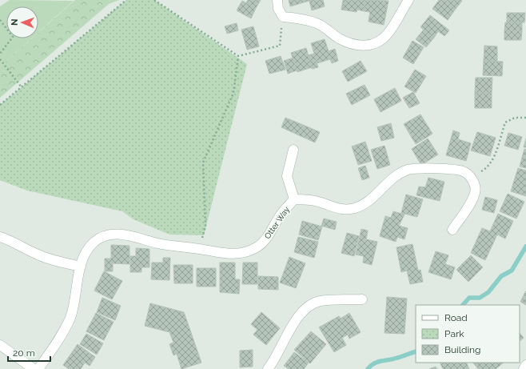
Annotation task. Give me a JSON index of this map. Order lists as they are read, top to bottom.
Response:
{
  "streets": {
    "street": ["Otter Way"]
  },
  "legend": ["Road", "Park", "Building"],
  "scale_bar": "20 m",
  "north": "left"
}
